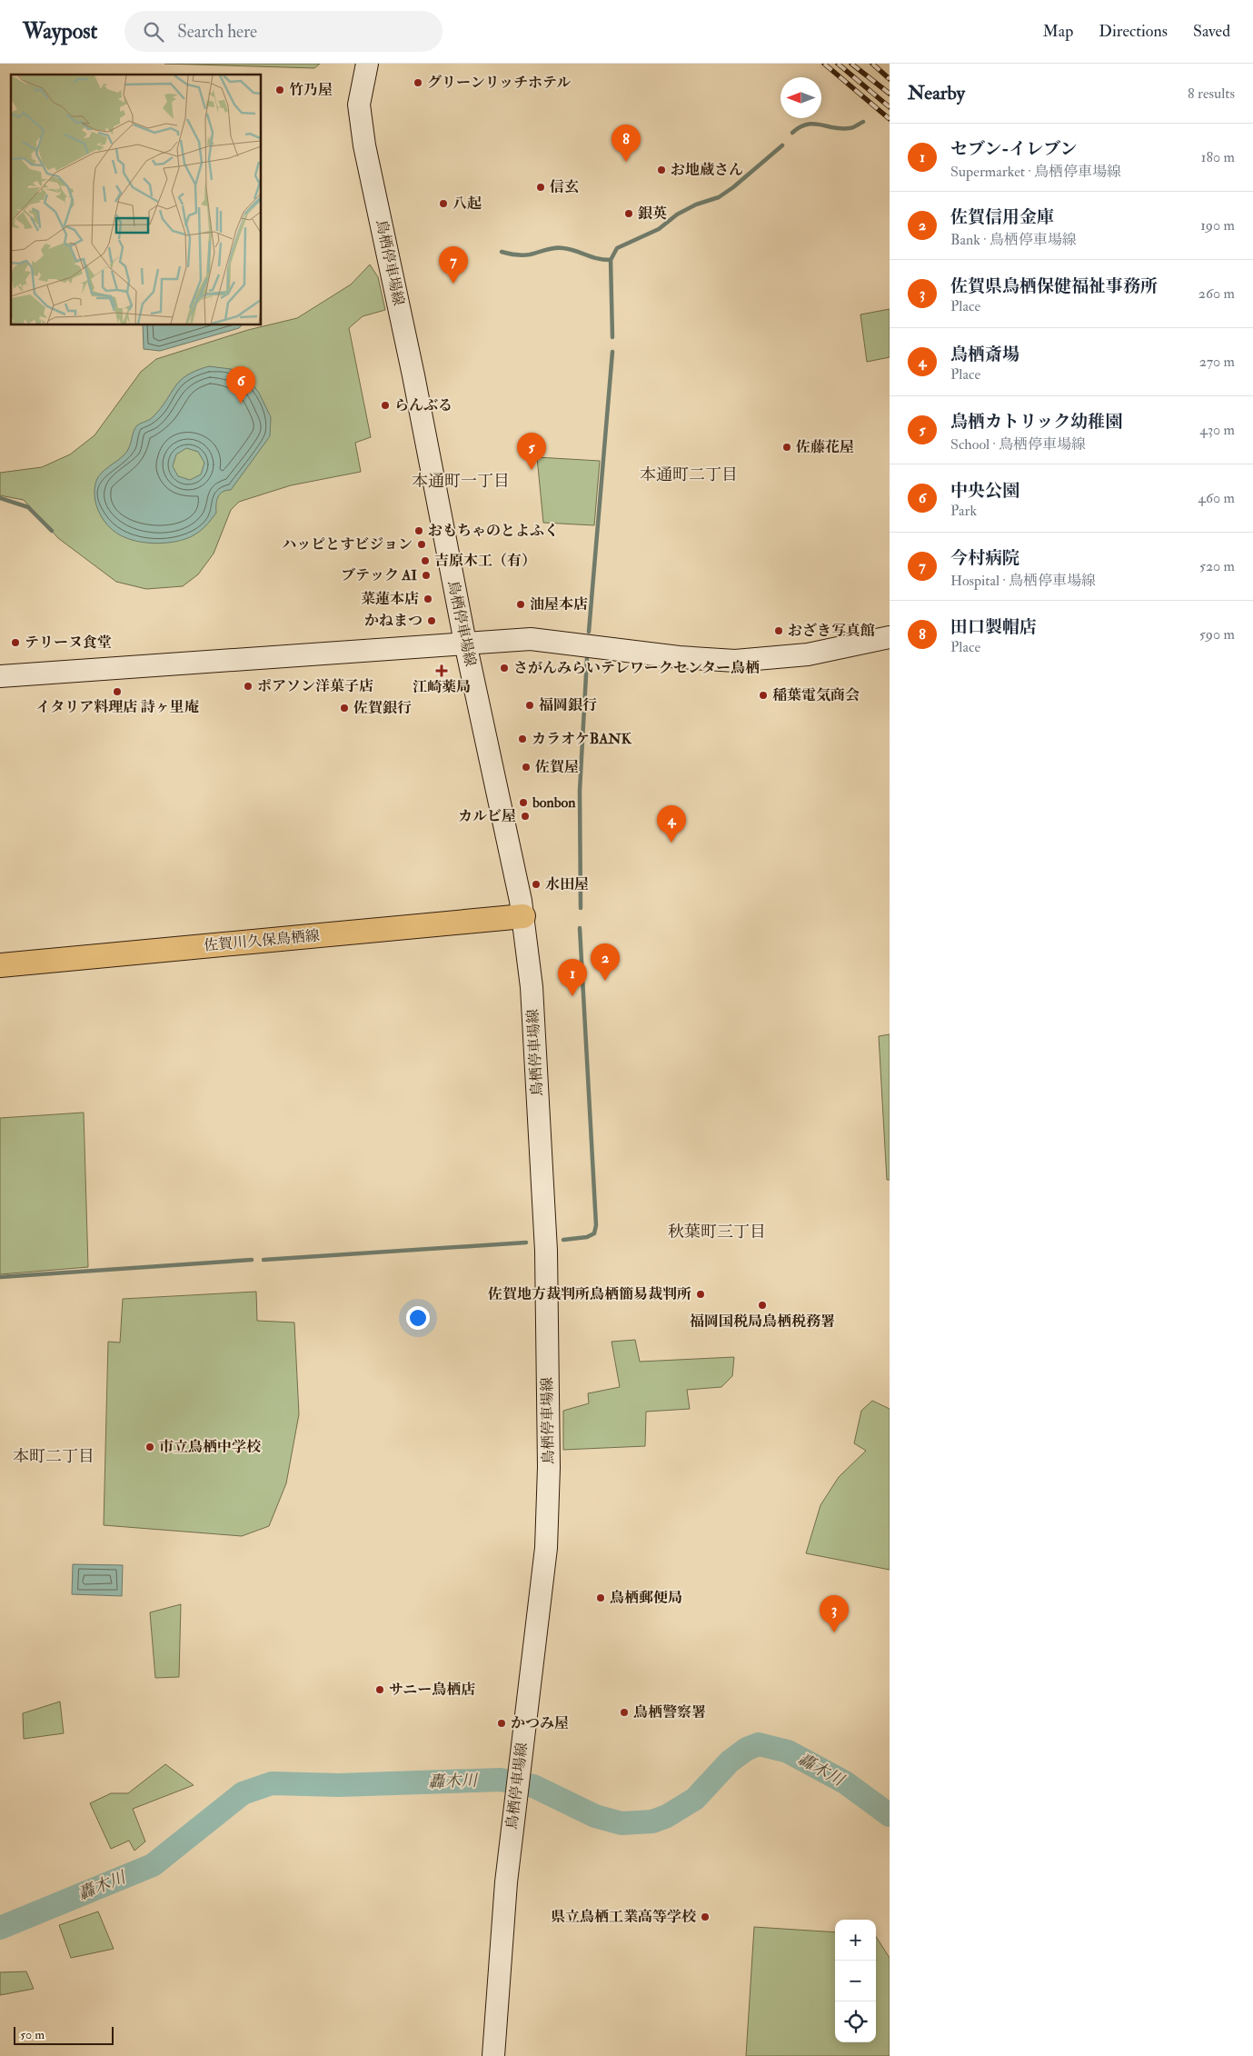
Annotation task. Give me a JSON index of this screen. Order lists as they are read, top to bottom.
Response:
{
  "streets": {
    "main road": ["鳥栖停車場線", "佐賀川久保鳥栖線"]
  },
  "crossings": [
    ["鳥栖停車場線", "佐賀川久保鳥栖線"]
  ],
  "districts": [
    "本通町二丁目",
    "本通町一丁目",
    "秋葉町三丁目",
    "本町二丁目"
  ],
  "water": ["轟木川"],
  "places": {
    "other": [
      "グリーンリッチホテル",
      "竹乃屋",
      "お地蔵さん",
      "信玄",
      "八起",
      "銀英",
      "らんぶる",
      "佐藤花屋",
      "おもちゃのとよふく",
      "ハッピとすビジョン",
      "吉原木工（有）",
      "ブテック AI",
      "菜蓮本店",
      "油屋本店",
      "かねまつ",
      "おざき写真館",
      "テリーヌ食堂",
      "さがんみらいテレワークセンター鳥栖",
      "ポアソン洋菓子店",
      "イタリア料理店 詩ヶ里庵",
      "稲葉電気商会",
      "福岡銀行",
      "佐賀銀行",
      "カラオケBANK",
      "佐賀屋",
      "bonbon",
      "カルビ屋",
      "水田屋",
      "佐賀地方裁判所鳥栖簡易裁判所",
      "福岡国税局鳥栖税務署",
      "市立鳥栖中学校",
      "鳥栖郵便局",
      "サニー鳥栖店",
      "鳥栖警察署",
      "かつみ屋",
      "県立鳥栖工業高等学校"
    ],
    "health": ["江崎薬局"]
  },
  "scale_bar": "50 m",
  "north": "left",
  "page": {
    "header": "Waypost",
    "search": "Search here",
    "nav": ["Map", "Directions", "Saved"],
    "heading": ["Nearby", "8 results"],
    "list": [
      {
        "mark": "1",
        "name": "セブン-イレブン",
        "note": "Supermarket · 鳥栖停車場線",
        "value": "180 m"
      },
      {
        "mark": "2",
        "name": "佐賀信用金庫",
        "note": "Bank · 鳥栖停車場線",
        "value": "190 m"
      },
      {
        "mark": "3",
        "name": "佐賀県鳥栖保健福祉事務所",
        "note": "Place",
        "value": "260 m"
      },
      {
        "mark": "4",
        "name": "鳥栖斎場",
        "note": "Place",
        "value": "270 m"
      },
      {
        "mark": "5",
        "name": "鳥栖カトリック幼稚園",
        "note": "School · 鳥栖停車場線",
        "value": "430 m"
      },
      {
        "mark": "6",
        "name": "中央公園",
        "note": "Park",
        "value": "460 m"
      },
      {
        "mark": "7",
        "name": "今村病院",
        "note": "Hospital · 鳥栖停車場線",
        "value": "520 m"
      },
      {
        "mark": "8",
        "name": "田口製帽店",
        "note": "Place",
        "value": "590 m"
      }
    ],
    "pins": [
      "8",
      "7",
      "6",
      "5",
      "4",
      "2",
      "1",
      "3"
    ],
    "map_buttons": ["+", "−"],
    "scale": "50 m"
  }
}
